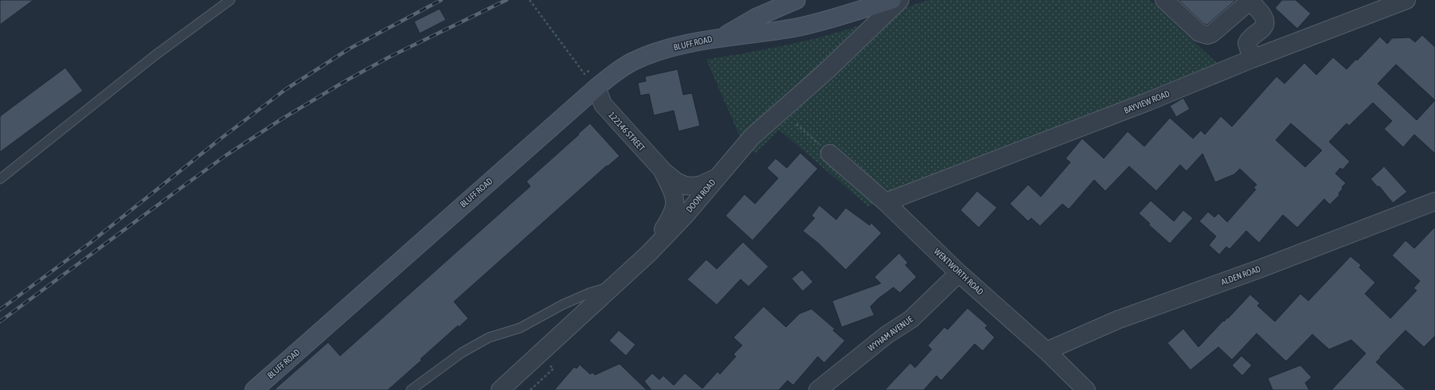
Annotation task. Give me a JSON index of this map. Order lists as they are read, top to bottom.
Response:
{
  "streets": {
    "main road": ["BLUFF ROAD"],
    "street": [
      "BAYVIEW ROAD",
      "122146 STREET",
      "DOON ROAD",
      "WENTWORTH ROAD",
      "ALDEN ROAD",
      "WYHAM AVENUE"
    ]
  },
  "crossings": [
    ["BLUFF ROAD", "122146 STREET"],
    ["BAYVIEW ROAD", "WENTWORTH ROAD"],
    ["122146 STREET", "DOON ROAD"],
    ["WENTWORTH ROAD", "ALDEN ROAD"],
    ["WENTWORTH ROAD", "WYHAM AVENUE"]
  ]
}
